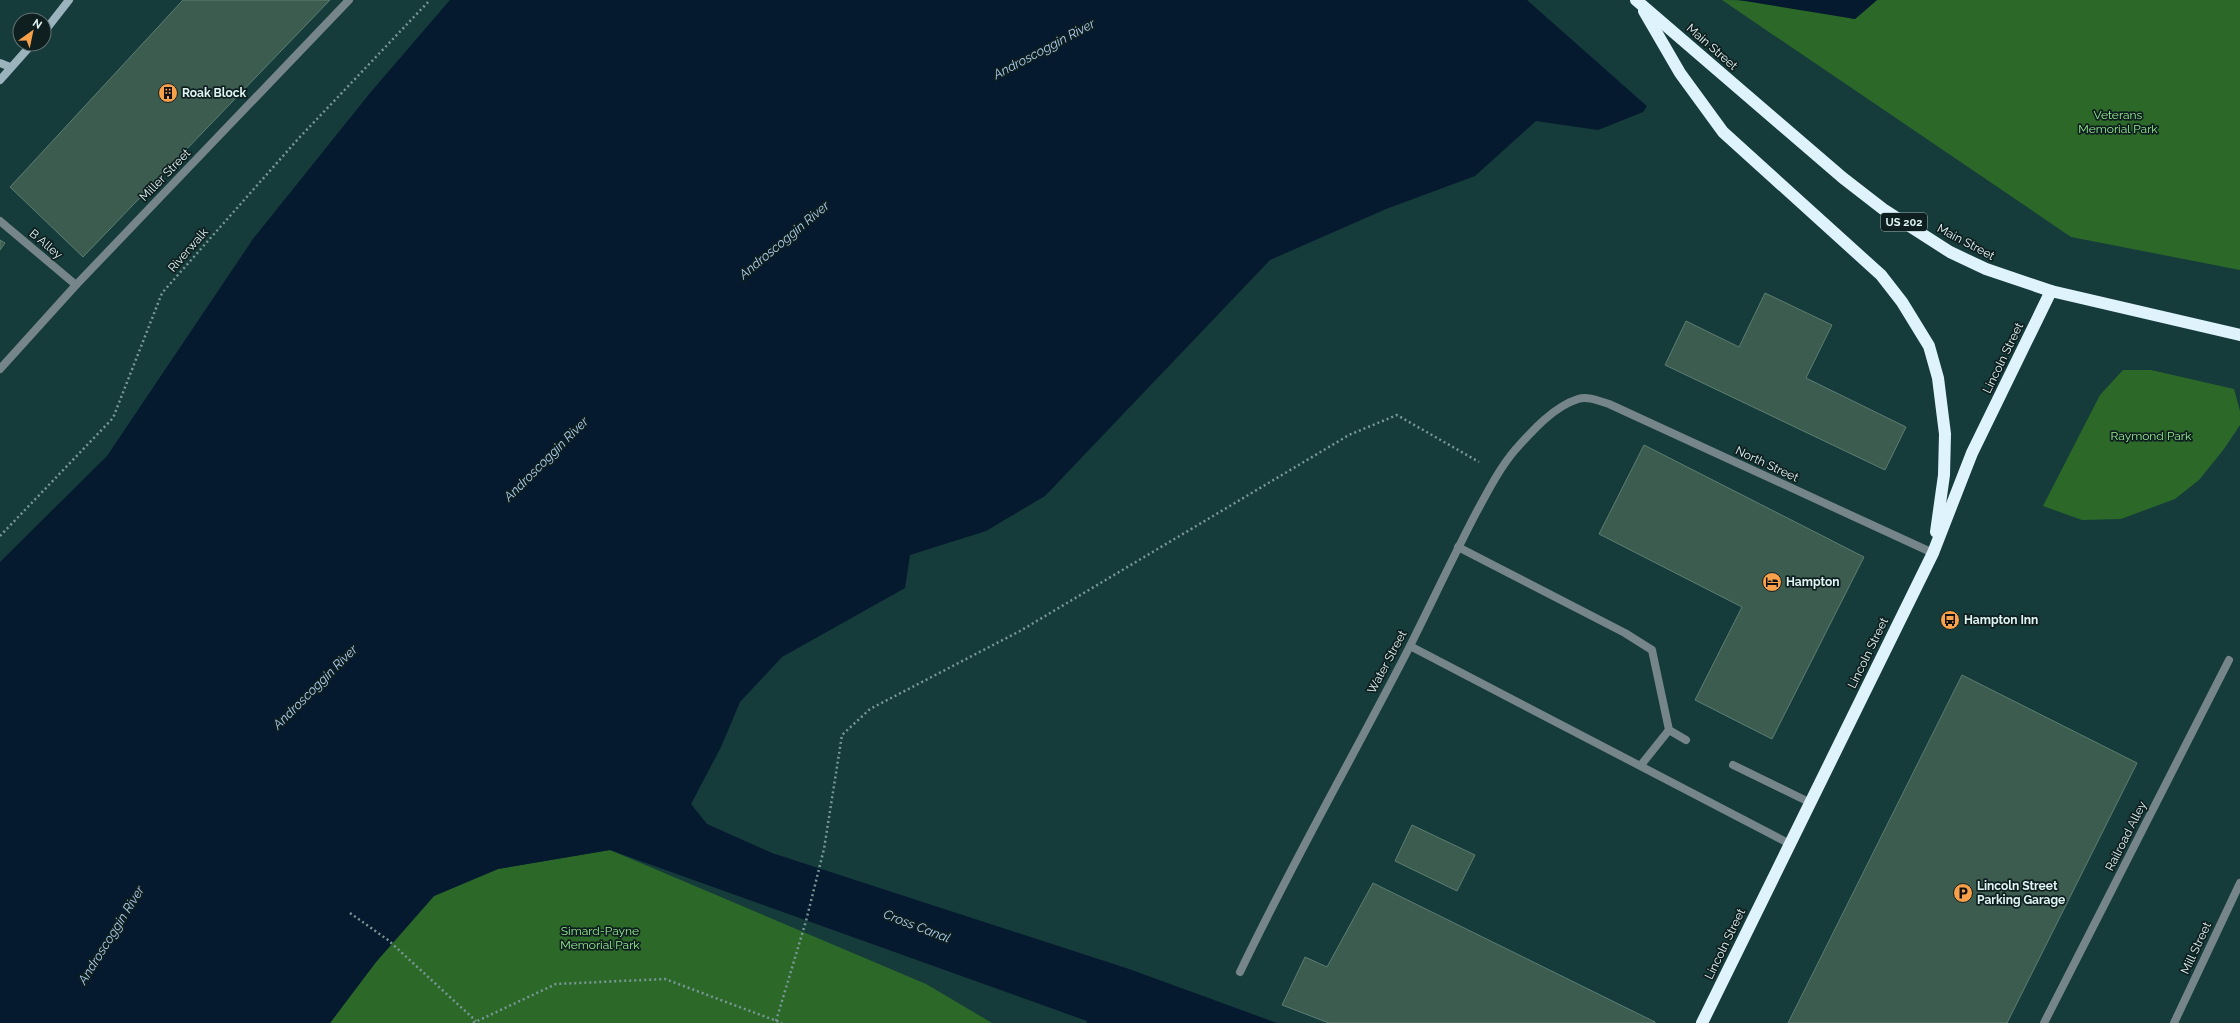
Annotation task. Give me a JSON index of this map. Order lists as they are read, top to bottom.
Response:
{
  "streets": {
    "highway": ["Main Street", "US 202", "Lincoln Street"],
    "street": [
      "Miller Street",
      "B Alley",
      "North Street",
      "Water Street",
      "Railroad Alley",
      "Mill Street"
    ],
    "path": ["Riverwalk"]
  },
  "crossings": [
    ["Main Street", "Lincoln Street"],
    ["Miller Street", "B Alley"],
    ["Lincoln Street", "North Street"],
    ["North Street", "Water Street"]
  ],
  "water": ["Androscoggin River", "Cross Canal"],
  "parks": ["Veterans Memorial Park", "Raymond Park", "Simard-Payne Memorial Park"],
  "places": {
    "building": ["Roak Block"],
    "hotel": ["Hampton"],
    "bus stop": ["Hampton Inn"],
    "parking": ["Lincoln Street Parking Garage"]
  },
  "north": "top right"
}
